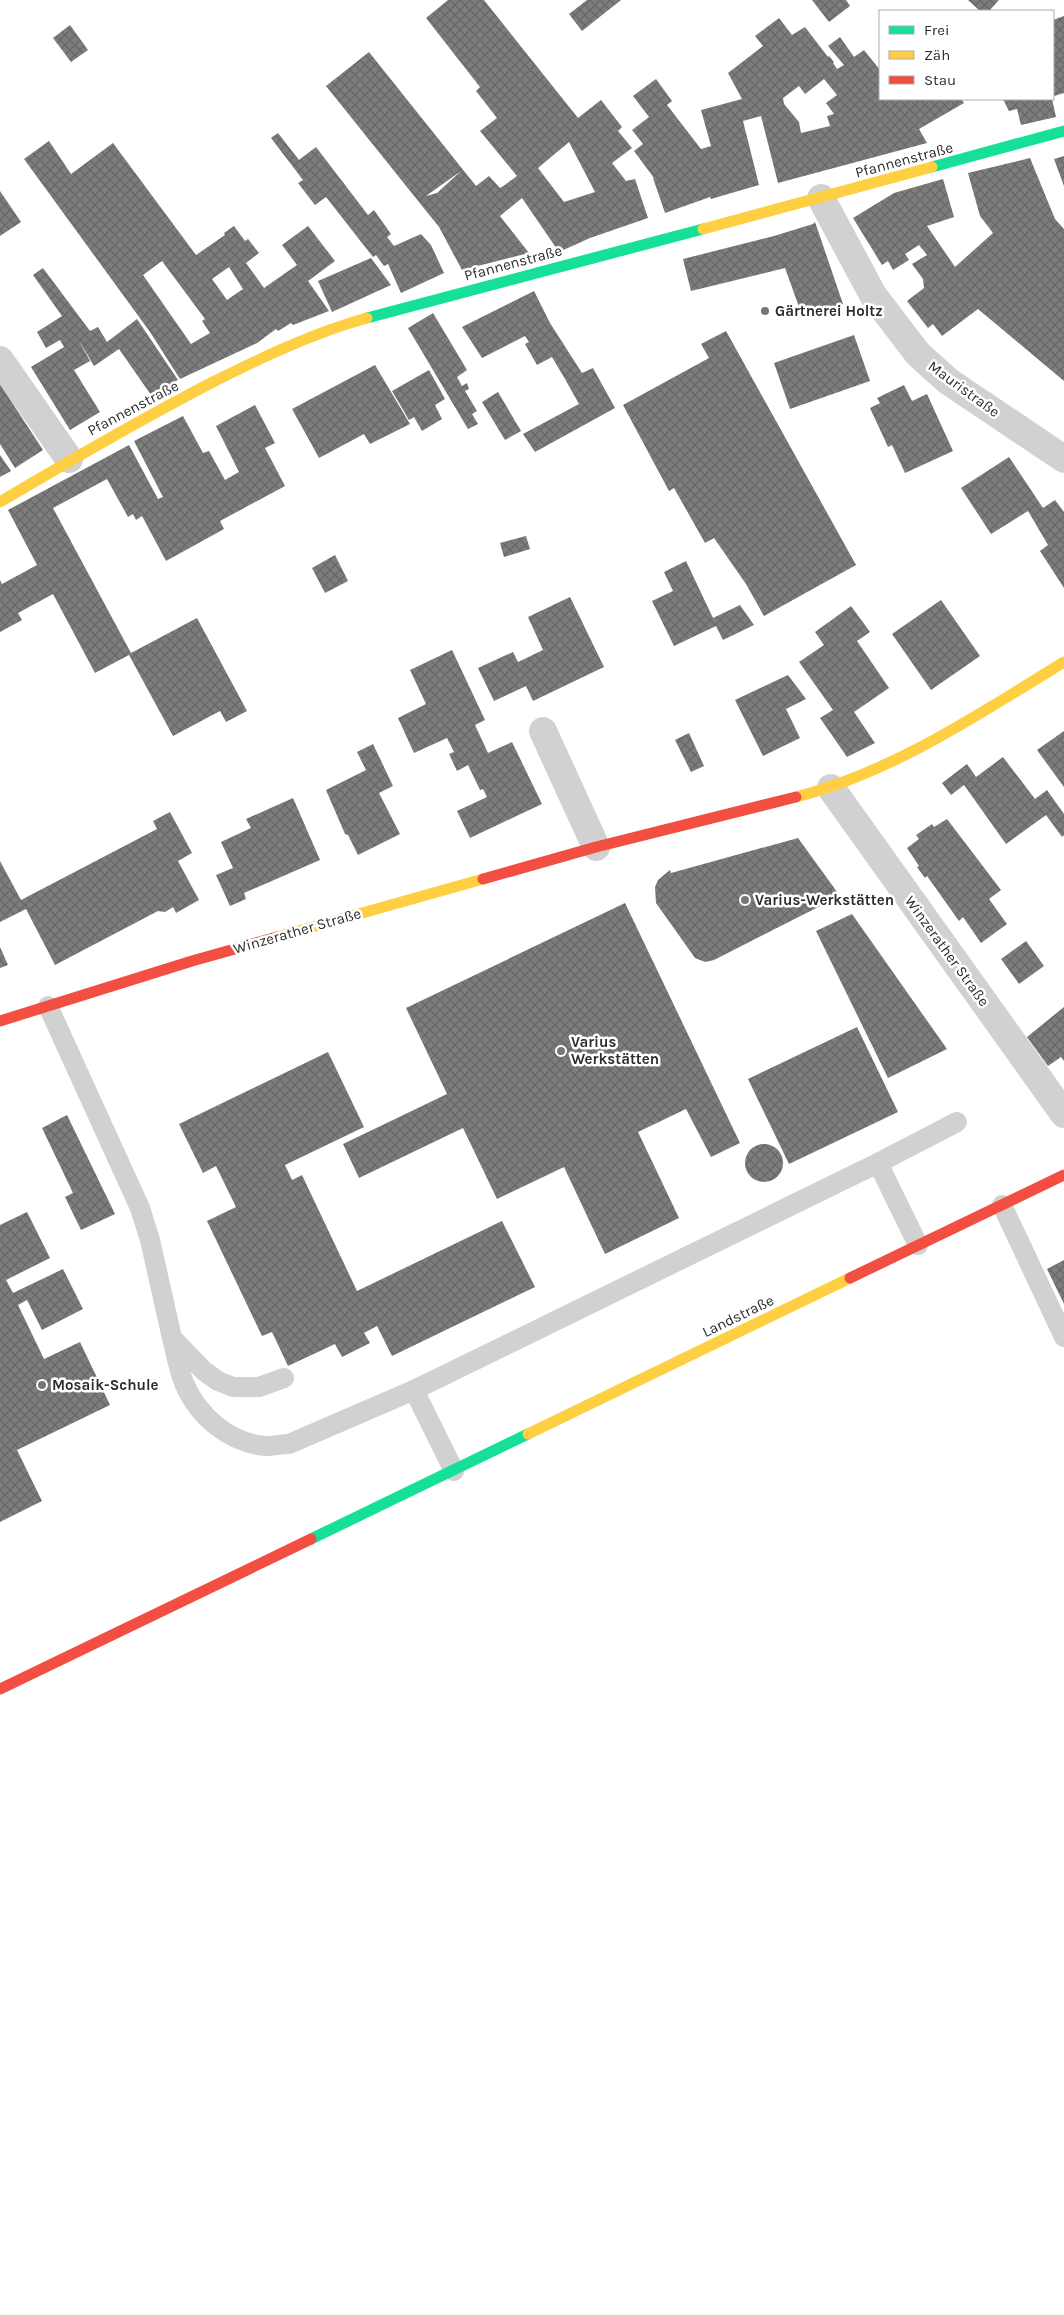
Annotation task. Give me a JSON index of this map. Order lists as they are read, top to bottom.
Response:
{
  "streets": {
    "street": [
      "Pfannenstraße",
      "Mauristraße",
      "Winzerather Straße",
      "Landstraße"
    ]
  },
  "crossings": [
    ["Pfannenstraße", "Mauristraße"]
  ],
  "places": [
    "Gärtnerei Holtz",
    "Varius-Werkstätten",
    "Varius Werkstätten",
    "Mosaik-Schule"
  ],
  "legend": ["Frei", "Zäh", "Stau"]
}
